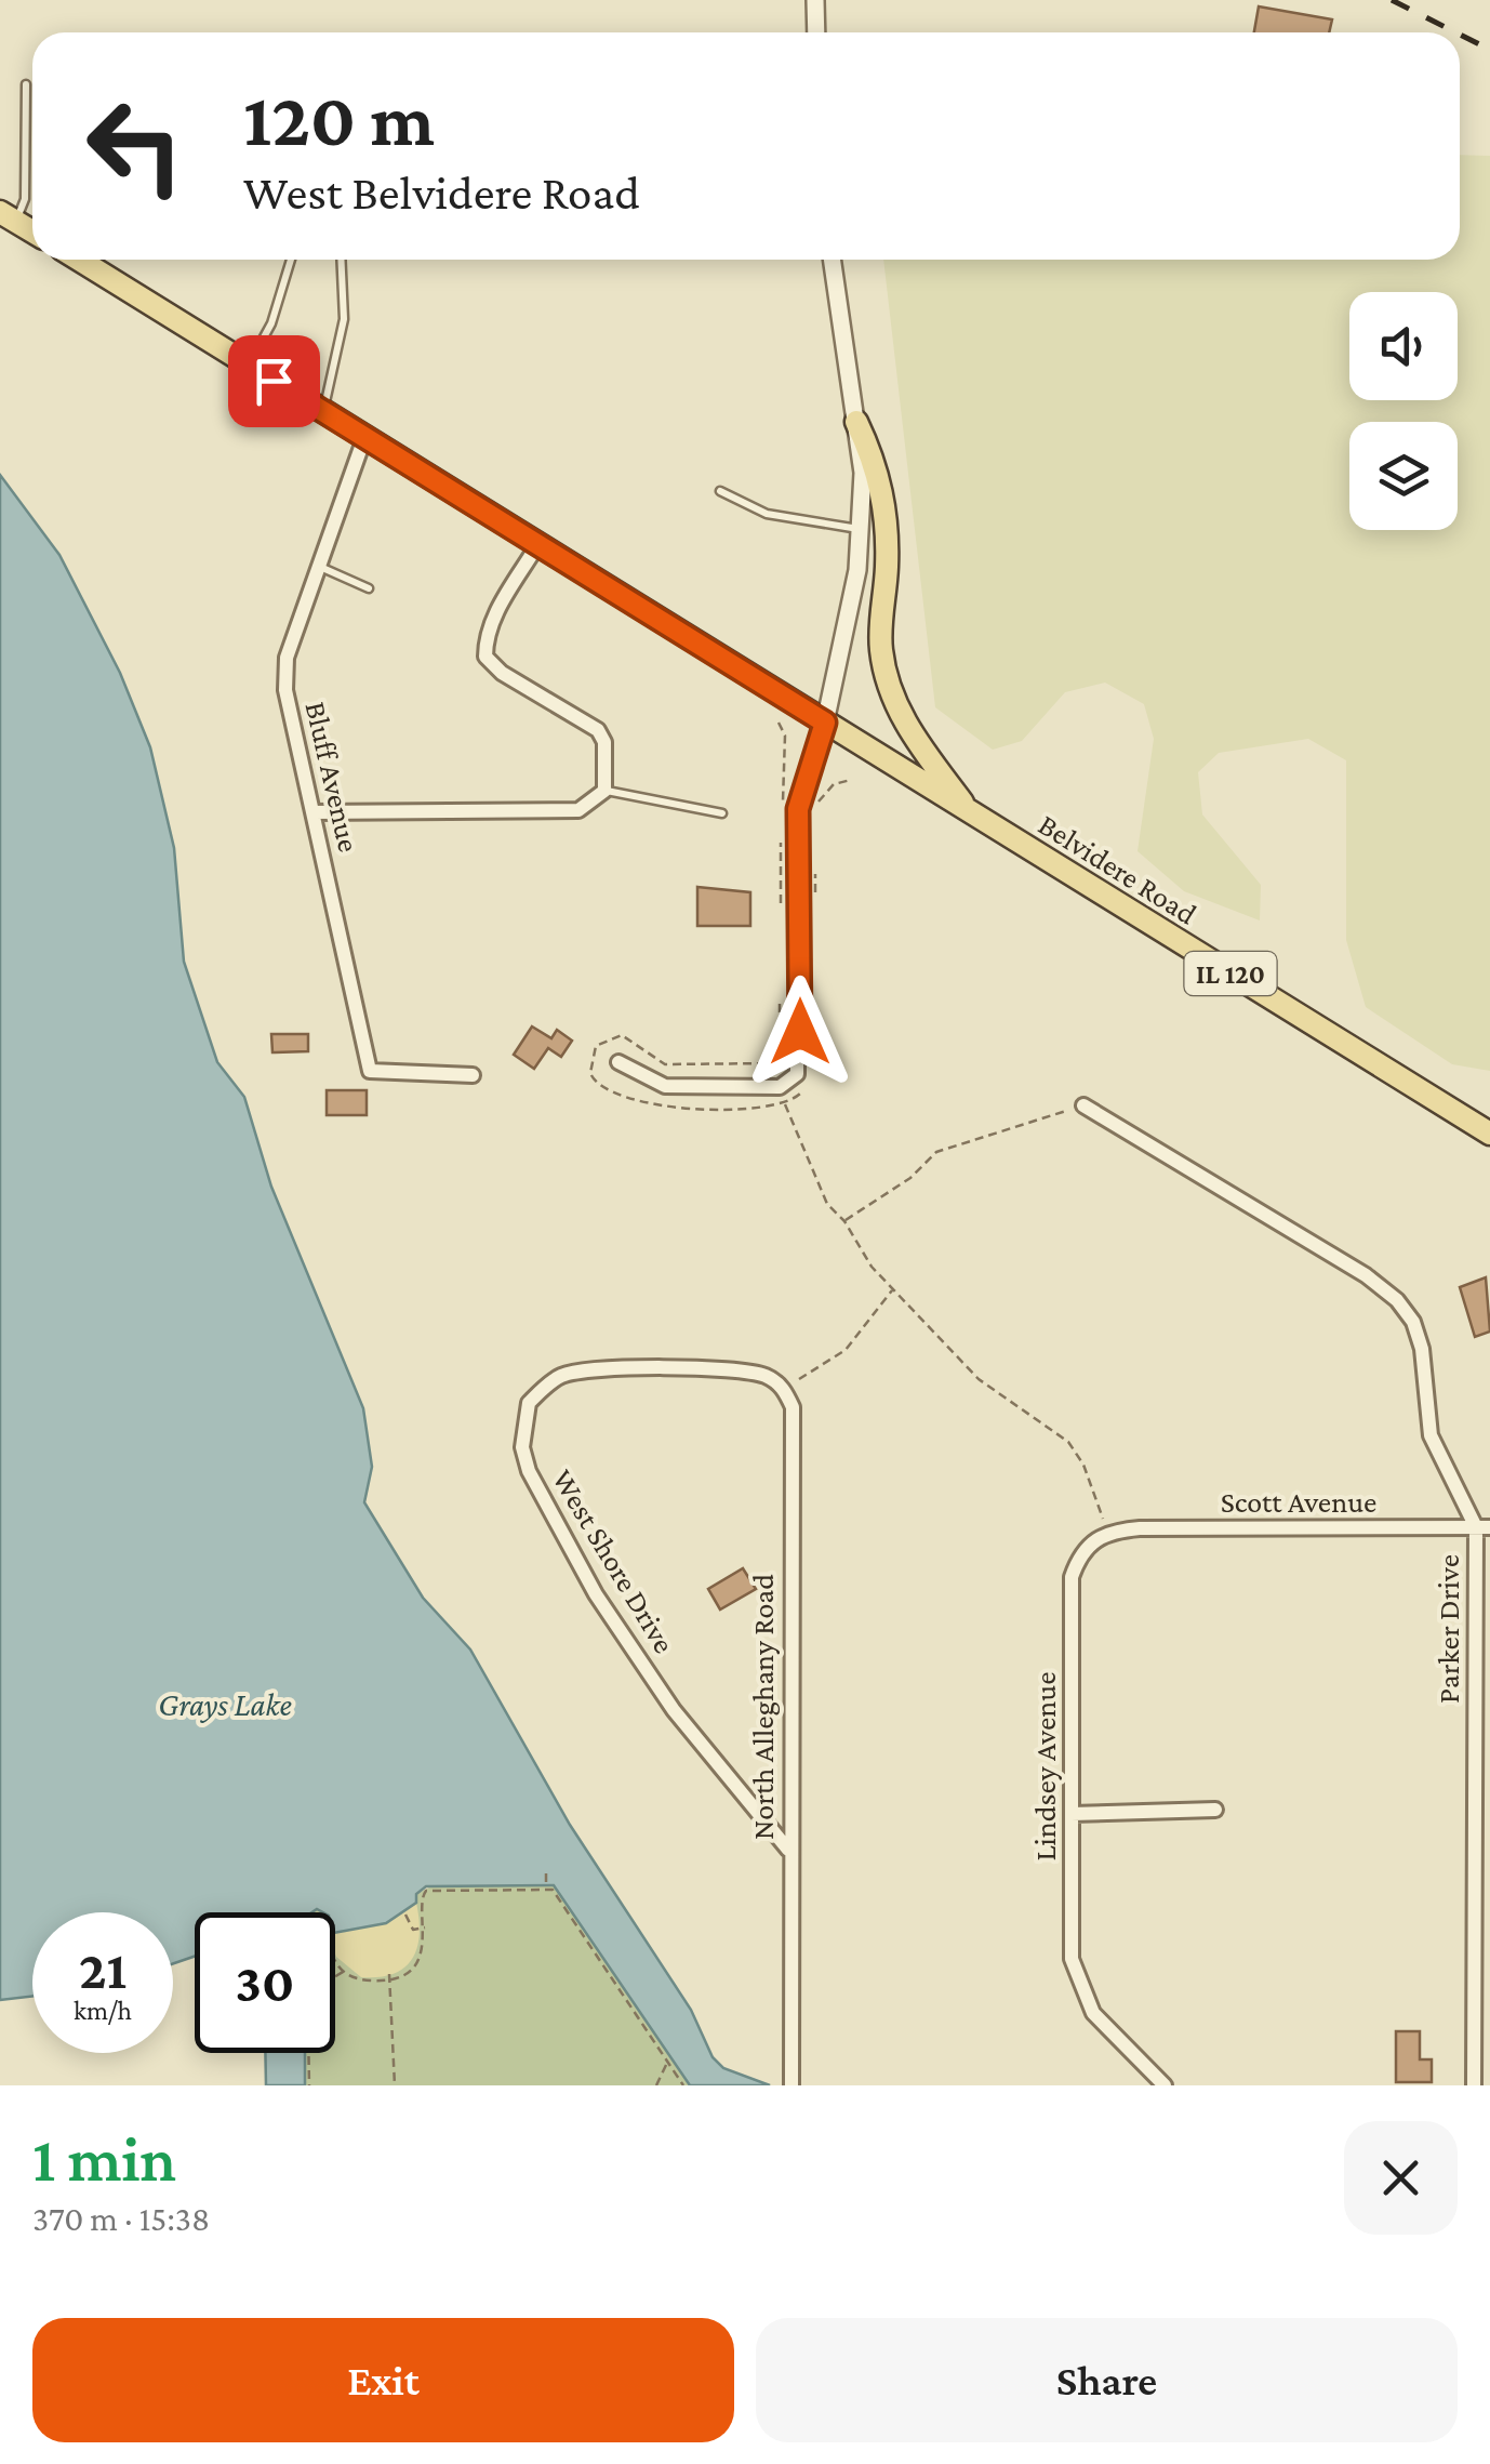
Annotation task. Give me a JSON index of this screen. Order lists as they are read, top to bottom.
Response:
{
  "streets": {
    "main road": ["Belvidere Road", "IL 120"],
    "street": [
      "Bluff Avenue",
      "Scott Avenue",
      "West Shore Drive",
      "Parker Drive",
      "North Alleghany Road",
      "Lindsey Avenue"
    ]
  },
  "crossings": [
    ["Bluff Avenue", "IL 120"],
    ["Belvidere Road", "IL 120"],
    ["Scott Avenue", "Parker Drive"],
    ["Scott Avenue", "Lindsey Avenue"],
    ["West Shore Drive", "North Alleghany Road"]
  ],
  "water": ["Grays Lake"],
  "page": {
    "turn": ["120 m", "West Belvidere Road"],
    "speed": "21 km/h",
    "limit": "30",
    "heading": ["1 min", "370 m · 15:38"],
    "buttons": ["Exit", "Share"]
  }
}
